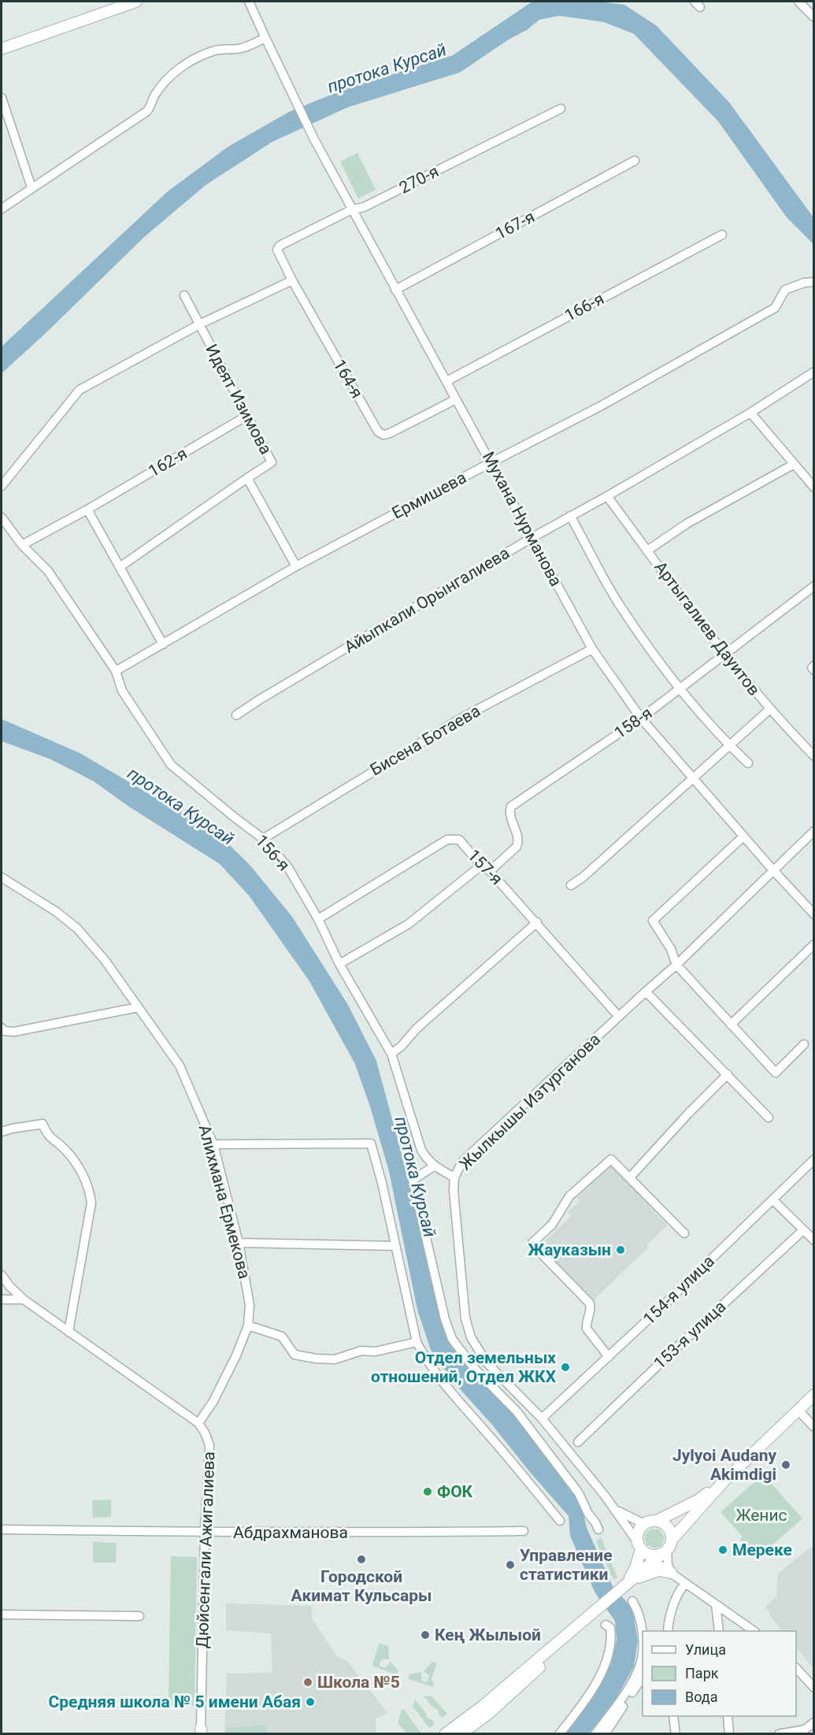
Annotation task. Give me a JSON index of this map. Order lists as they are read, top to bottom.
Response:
{
  "streets": {
    "street": [
      "270-я",
      "167-я",
      "166-я",
      "164-я",
      "Идеят Изимова",
      "162-я",
      "Ермишева",
      "Мухана Нурманова",
      "Айыпкали Орынгалиева",
      "Артыгалиев Дауитов",
      "158-я",
      "Бисена Ботаева",
      "156-я",
      "157-я",
      "Жылкышы Изтурганова",
      "Алихмана Ермекова",
      "154-я улица",
      "153-я улица",
      "Абдрахманова",
      "Дюйсенгали Ажигалиева"
    ]
  },
  "crossings": [
    ["270-я", "164-я"],
    ["270-я", "Мухана Нурманова"],
    ["167-я", "Мухана Нурманова"],
    ["166-я", "Мухана Нурманова"],
    ["164-я", "Мухана Нурманова"],
    ["Идеят Изимова", "162-я"],
    ["Идеят Изимова", "Ермишева"],
    ["162-я", "156-я"],
    ["Ермишева", "Мухана Нурманова"],
    ["Ермишева", "156-я"],
    ["Мухана Нурманова", "Айыпкали Орынгалиева"],
    ["Мухана Нурманова", "158-я"],
    ["Мухана Нурманова", "Бисена Ботаева"],
    ["Мухана Нурманова", "Жылкышы Изтурганова"],
    ["Айыпкали Орынгалиева", "Артыгалиев Дауитов"],
    ["Артыгалиев Дауитов", "158-я"],
    ["158-я", "157-я"],
    ["Бисена Ботаева", "156-я"],
    ["156-я", "157-я"],
    ["156-я", "Жылкышы Изтурганова"],
    ["157-я", "Жылкышы Изтурганова"],
    ["Жылкышы Изтурганова", "154-я улица"],
    ["Алихмана Ермекова", "Дюйсенгали Ажигалиева"],
    ["Абдрахманова", "Дюйсенгали Ажигалиева"]
  ],
  "water": ["протока Курсай"],
  "parks": ["Женис"],
  "places": [
    "Жауказын",
    "Отдел земельных отношений, Отдел ЖКХ",
    "Jylyoi Audany Akimdigi",
    "ФОК",
    "Мереке",
    "Городской Акимат Кульсары",
    "Управление статистики",
    "Кең Жылыой",
    "Школа №5",
    "Средняя школа № 5 имени Абая"
  ],
  "legend": ["Улица", "Парк", "Вода"]
}
